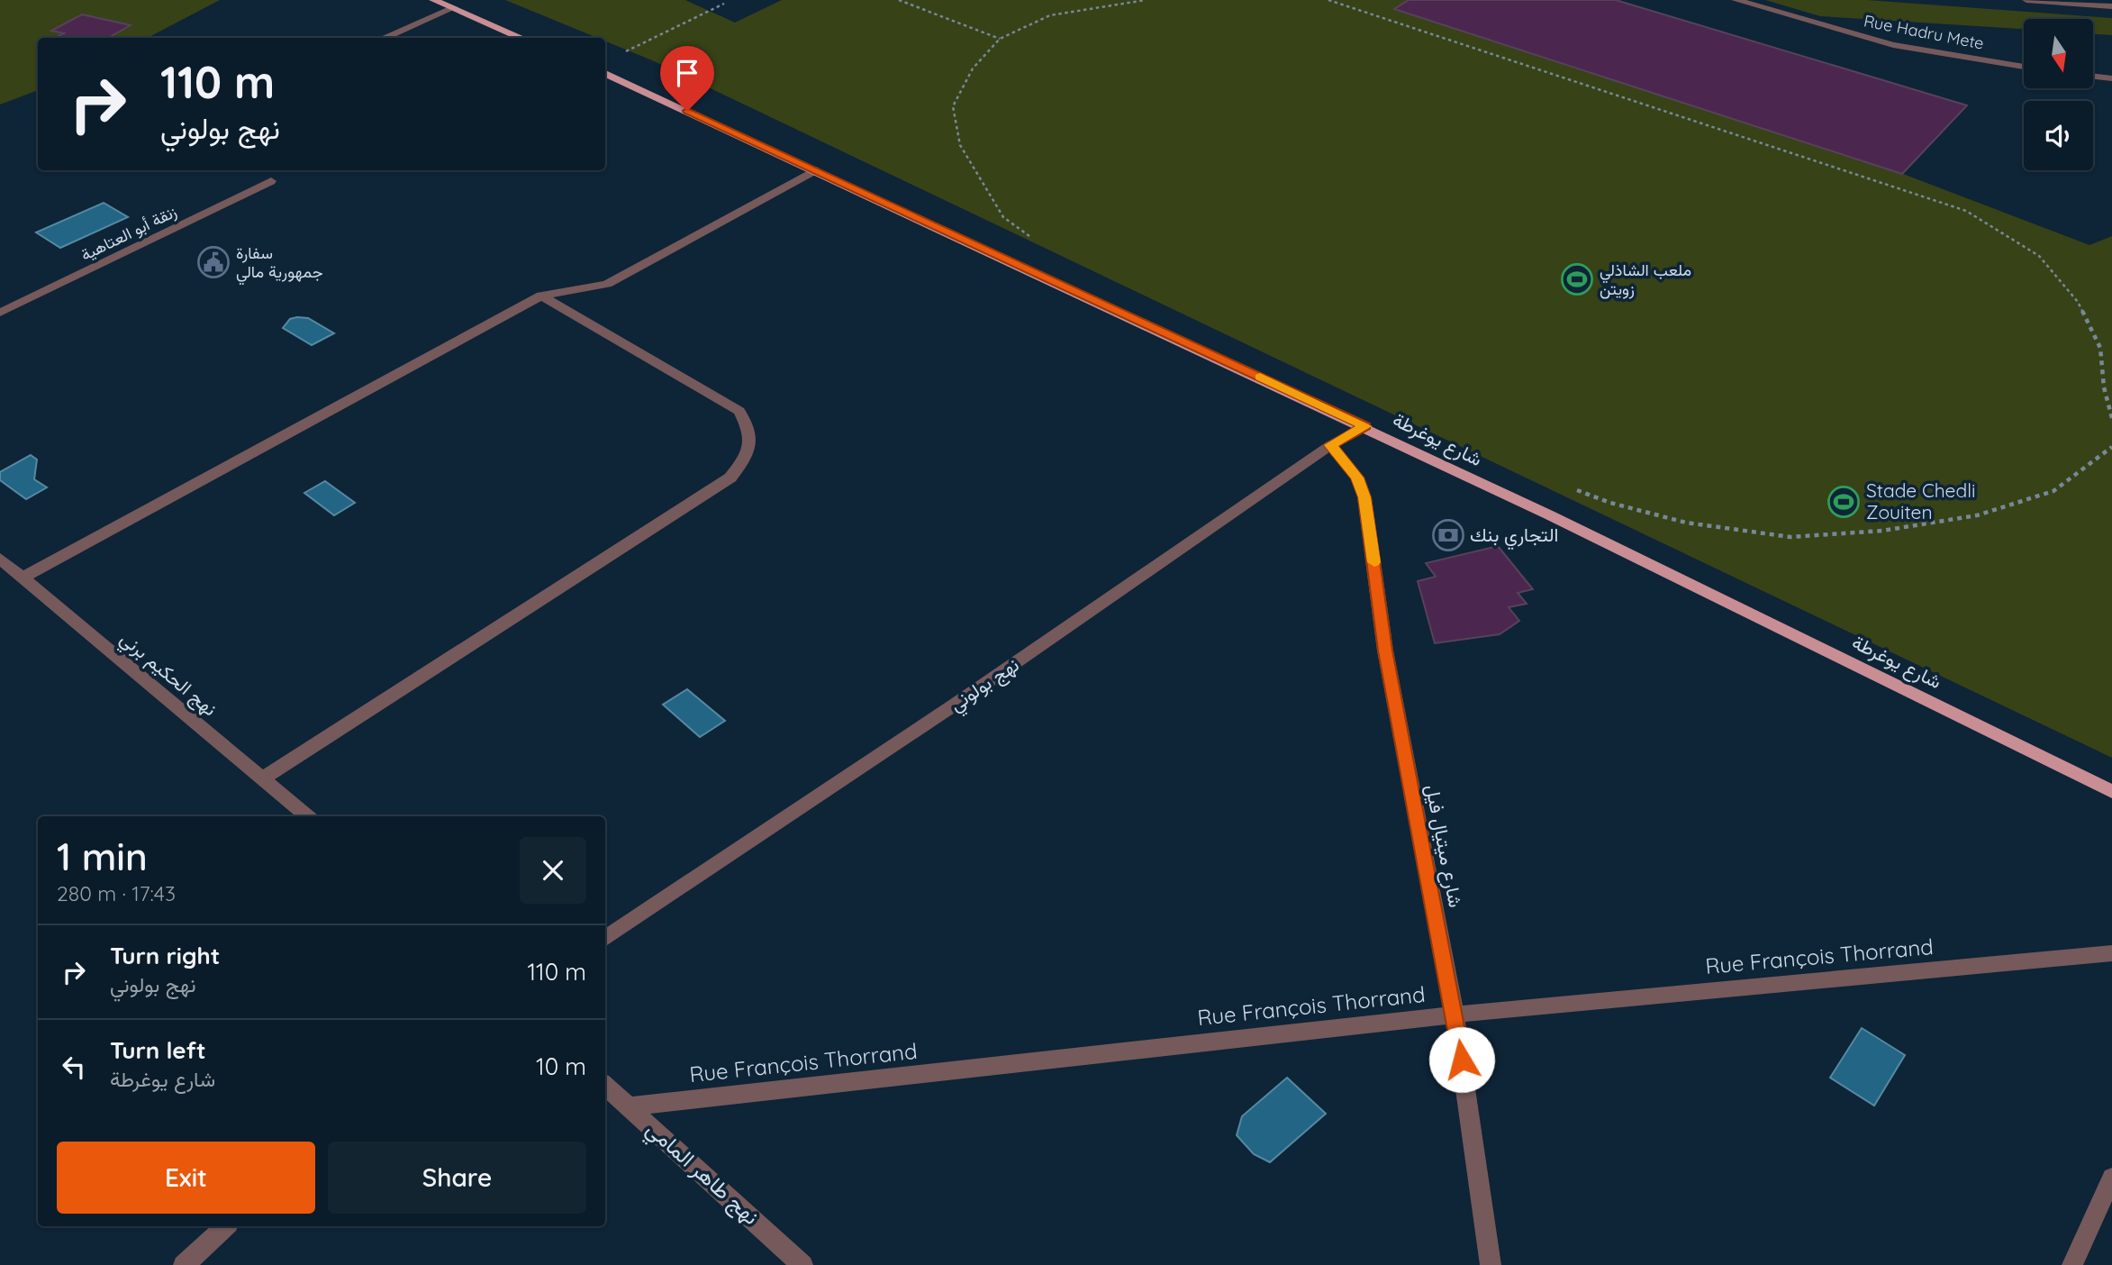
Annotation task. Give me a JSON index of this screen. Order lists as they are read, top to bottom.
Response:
{
  "streets": {
    "main road": ["شارع يوغرطة"],
    "street": [
      "Rue Hadru Mete",
      "زنقة أبو العتاهية",
      "نهج الحكيم برني",
      "نهج بولوني",
      "شارع ميتيال فيل",
      "Rue François Thorrand",
      "نهج طاهر المامي"
    ]
  },
  "crossings": [
    ["شارع يوغرطة", "نهج بولوني"],
    ["نهج بولوني", "شارع ميتيال فيل"],
    ["شارع ميتيال فيل", "Rue François Thorrand"],
    ["Rue François Thorrand", "نهج طاهر المامي"]
  ],
  "places": {
    "public building": ["سفارة جمهورية مالي"],
    "sports": ["ملعب الشاذلي زويتن", "Stade Chedli Zouiten"],
    "bank": ["التجاري بنك"]
  },
  "north": "bottom",
  "page": {
    "turn": ["110 m", "نهج بولوني"],
    "heading": ["1 min", "280 m · 17:43"],
    "list": [
      {
        "name": "Turn right",
        "note": "نهج بولوني",
        "value": "110 m"
      },
      {
        "name": "Turn left",
        "note": "شارع يوغرطة",
        "value": "10 m"
      }
    ],
    "buttons": ["Exit", "Share"]
  }
}
